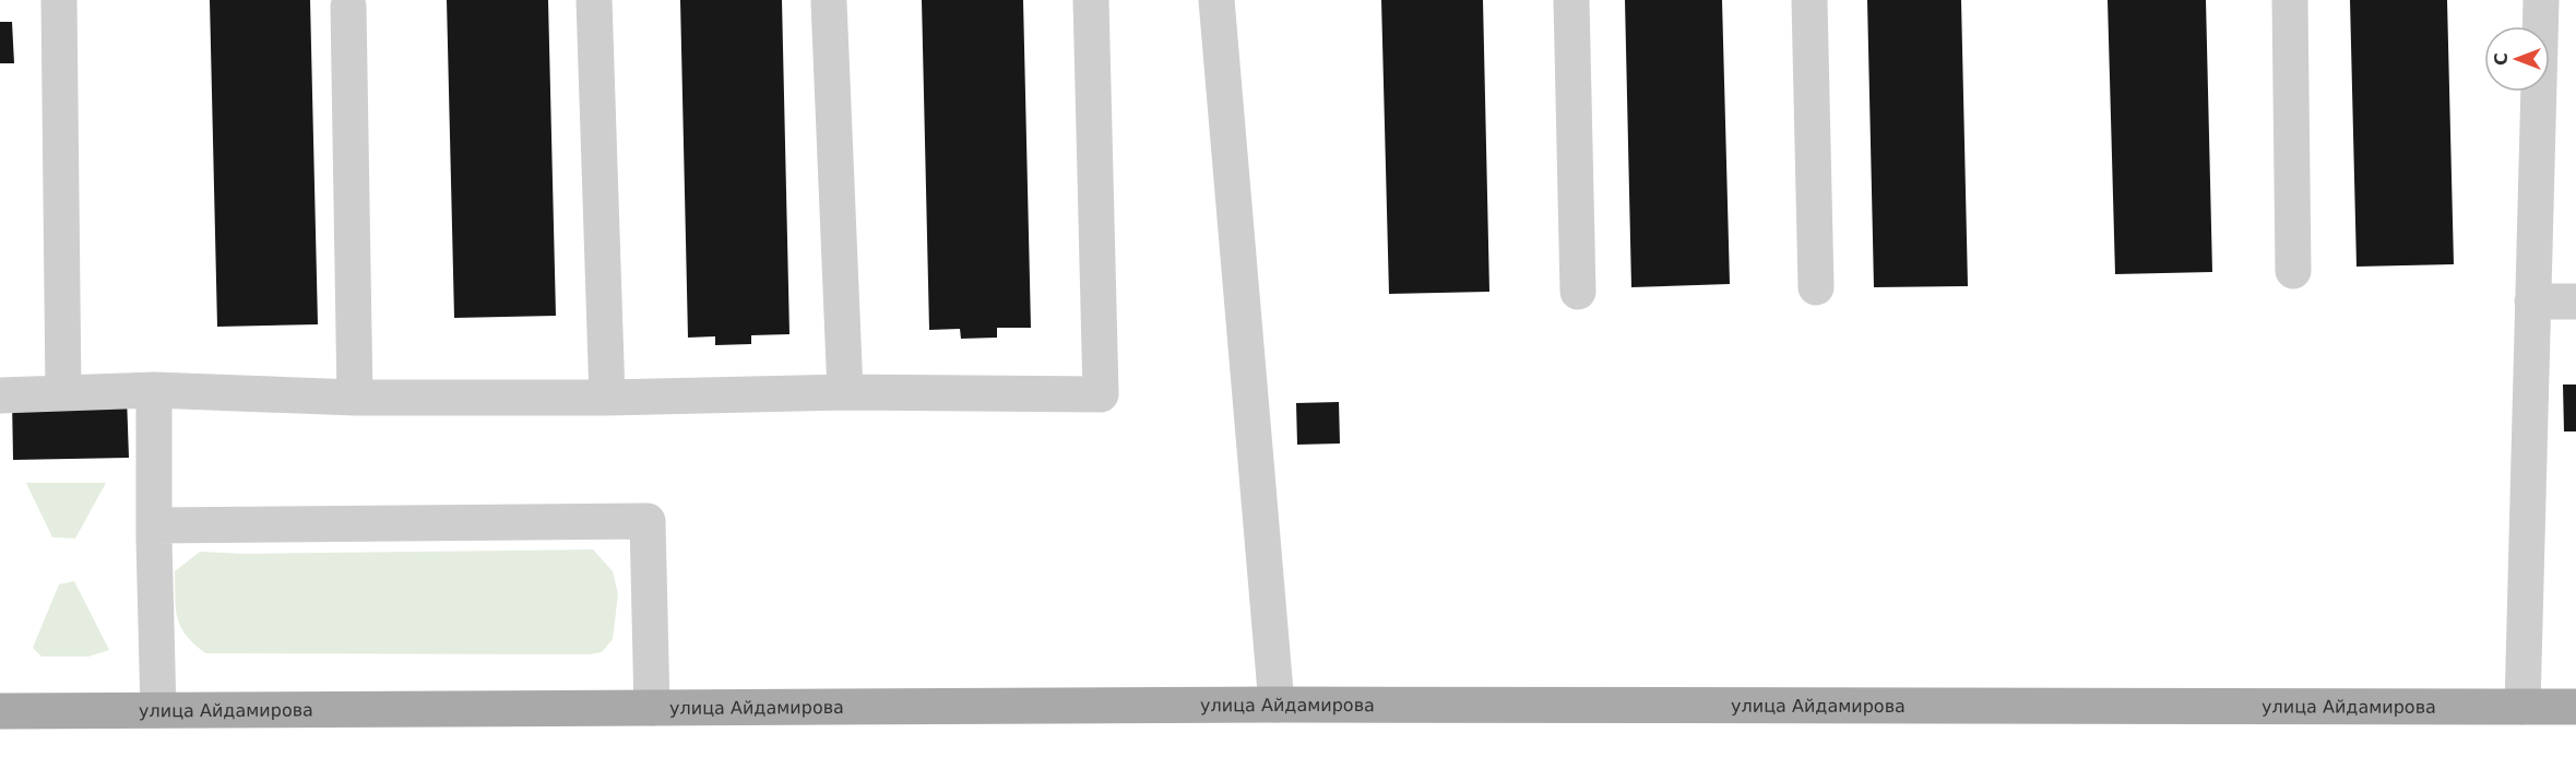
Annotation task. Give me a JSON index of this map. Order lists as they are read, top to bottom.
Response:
{
  "streets": {
    "main road": ["улица Айдамирова"]
  },
  "north": "left"
}
